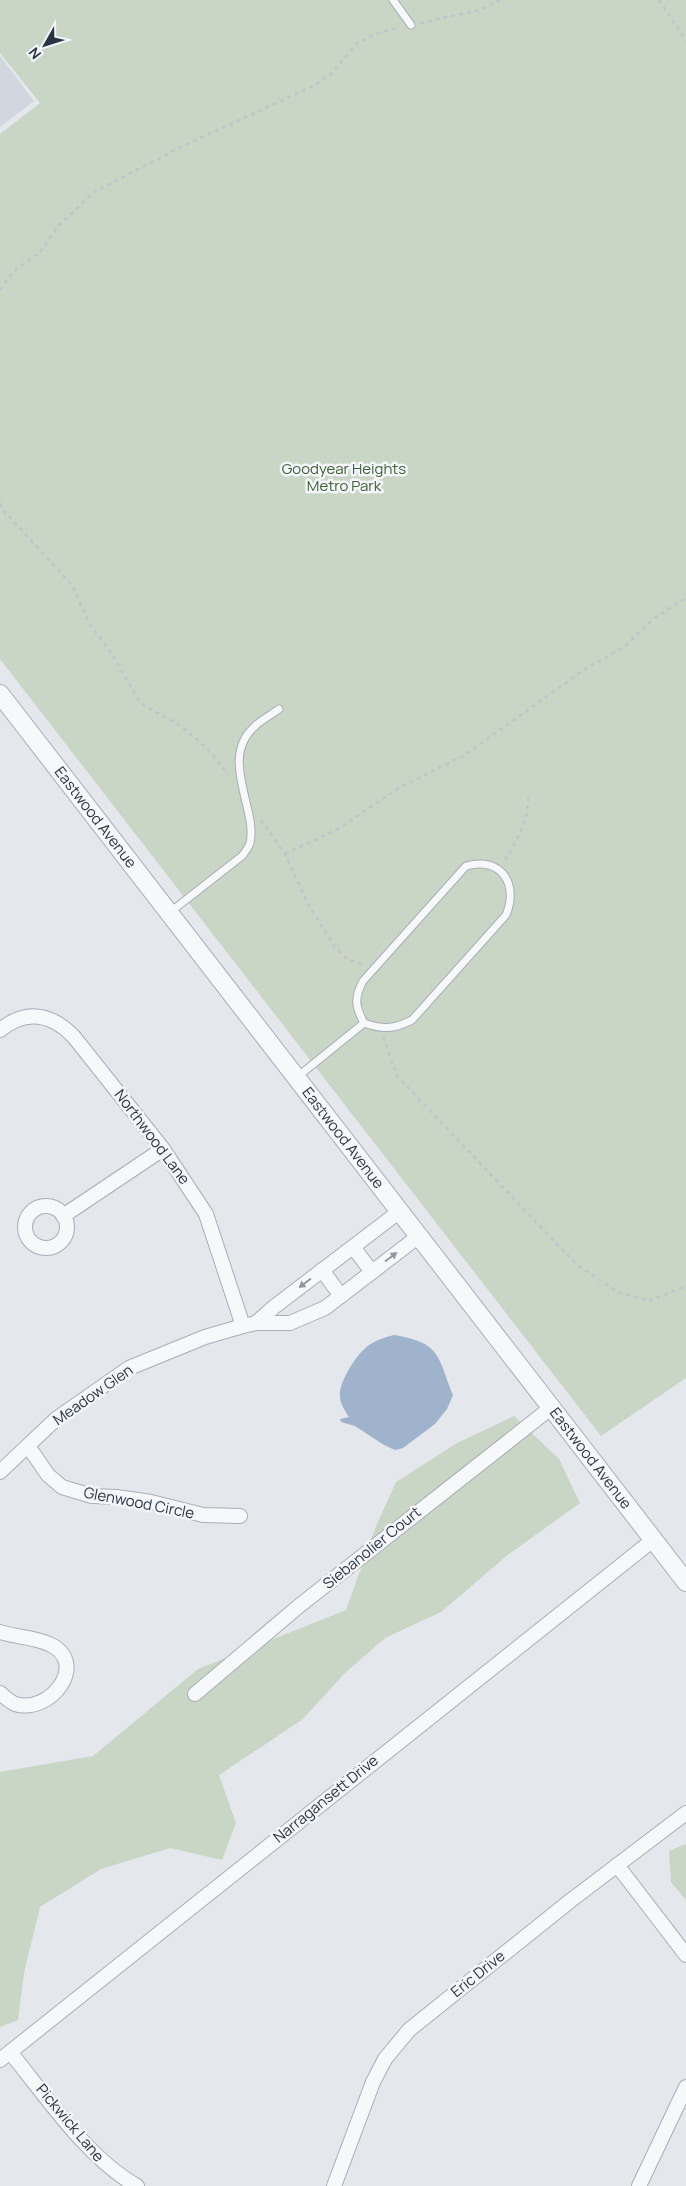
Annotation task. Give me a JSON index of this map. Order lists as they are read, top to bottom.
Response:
{
  "streets": {
    "street": [
      "Eastwood Avenue",
      "Northwood Lane",
      "Meadow Glen",
      "Glenwood Circle",
      "Siebanolier Court",
      "Narragansett Drive",
      "Eric Drive",
      "Pickwick Lane"
    ]
  },
  "crossings": [
    ["Eastwood Avenue", "Meadow Glen"],
    ["Eastwood Avenue", "Siebanolier Court"],
    ["Eastwood Avenue", "Narragansett Drive"],
    ["Northwood Lane", "Meadow Glen"],
    ["Meadow Glen", "Glenwood Circle"],
    ["Narragansett Drive", "Pickwick Lane"]
  ],
  "parks": ["Goodyear Heights Metro Park"],
  "north": "bottom left"
}
